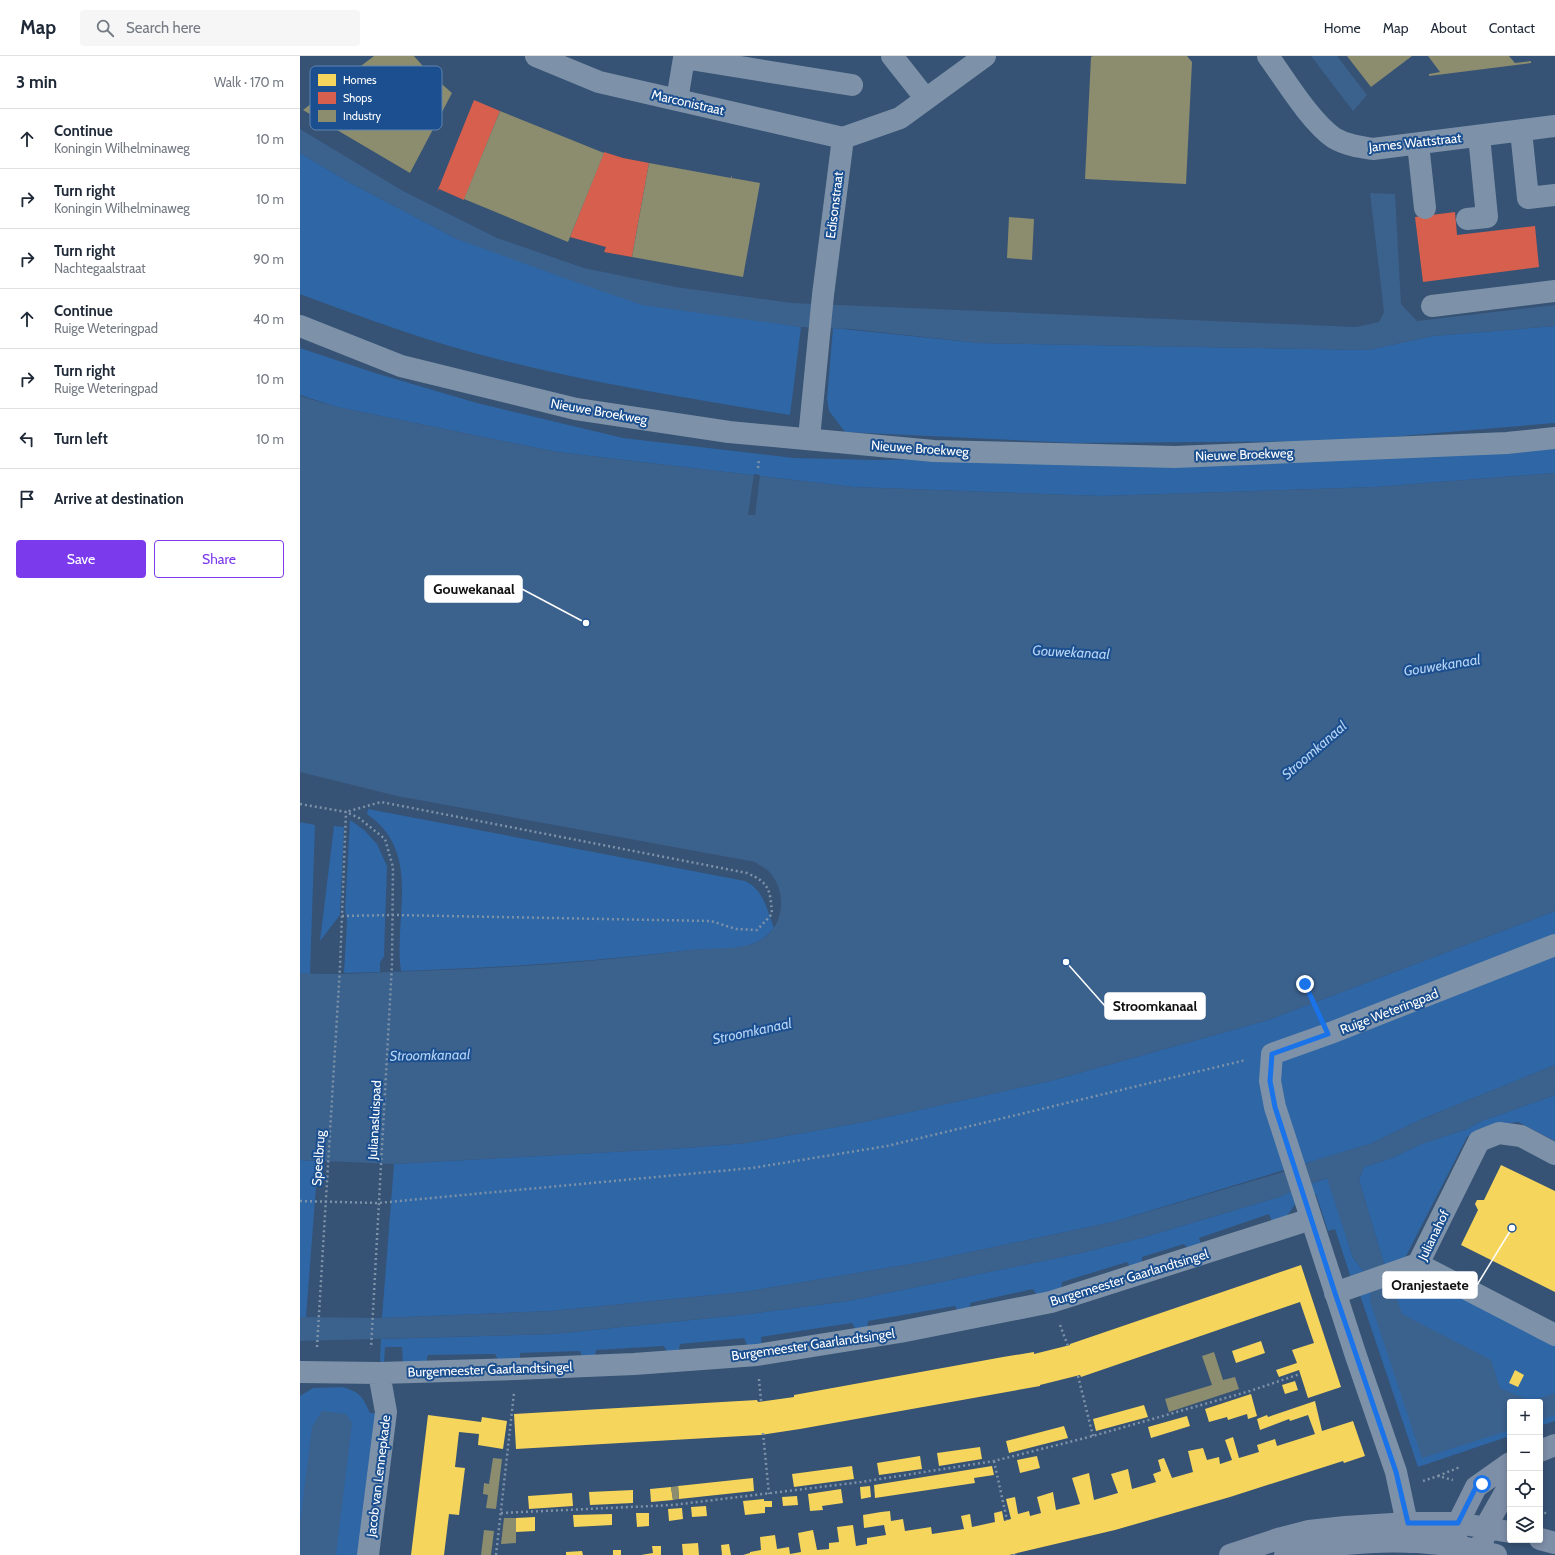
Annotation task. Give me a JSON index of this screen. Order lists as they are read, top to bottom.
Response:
{
  "streets": {
    "street": [
      "Marconistraat",
      "James Wattstraat",
      "Edisonstraat",
      "Nieuwe Broekweg",
      "Ruige Weteringpad",
      "Julianahof",
      "Burgemeester Gaarlandtsingel",
      "Jacob van Lennepkade"
    ],
    "path": ["Julianasluispad", "Speelbrug"]
  },
  "crossings": [
    ["Marconistraat", "Edisonstraat"],
    ["Edisonstraat", "Nieuwe Broekweg"],
    ["Julianasluispad", "Burgemeester Gaarlandtsingel"],
    ["Julianasluispad", "Jacob van Lennepkade"],
    ["Burgemeester Gaarlandtsingel", "Jacob van Lennepkade"]
  ],
  "water": ["Gouwekanaal", "Stroomkanaal"],
  "places": ["Gouwekanaal", "Stroomkanaal", "Oranjestaete"],
  "legend": ["Homes", "Shops", "Industry"],
  "page": {
    "header": "Map",
    "search": "Search here",
    "nav": [
      "Home",
      "Map",
      "About",
      "Contact"
    ],
    "heading": ["3 min", "Walk · 170 m"],
    "list": [
      ["Continue", "Koningin Wilhelminaweg", "10 m"],
      ["Turn right", "Koningin Wilhelminaweg", "10 m"],
      ["Turn right", "Nachtegaalstraat", "90 m"],
      ["Continue", "Ruige Weteringpad", "40 m"],
      ["Turn right", "Ruige Weteringpad", "10 m"],
      ["Turn left", "10 m"],
      "Arrive at destination"
    ],
    "buttons": ["Save", "Share"],
    "map_buttons": ["+", "−"]
  }
}
